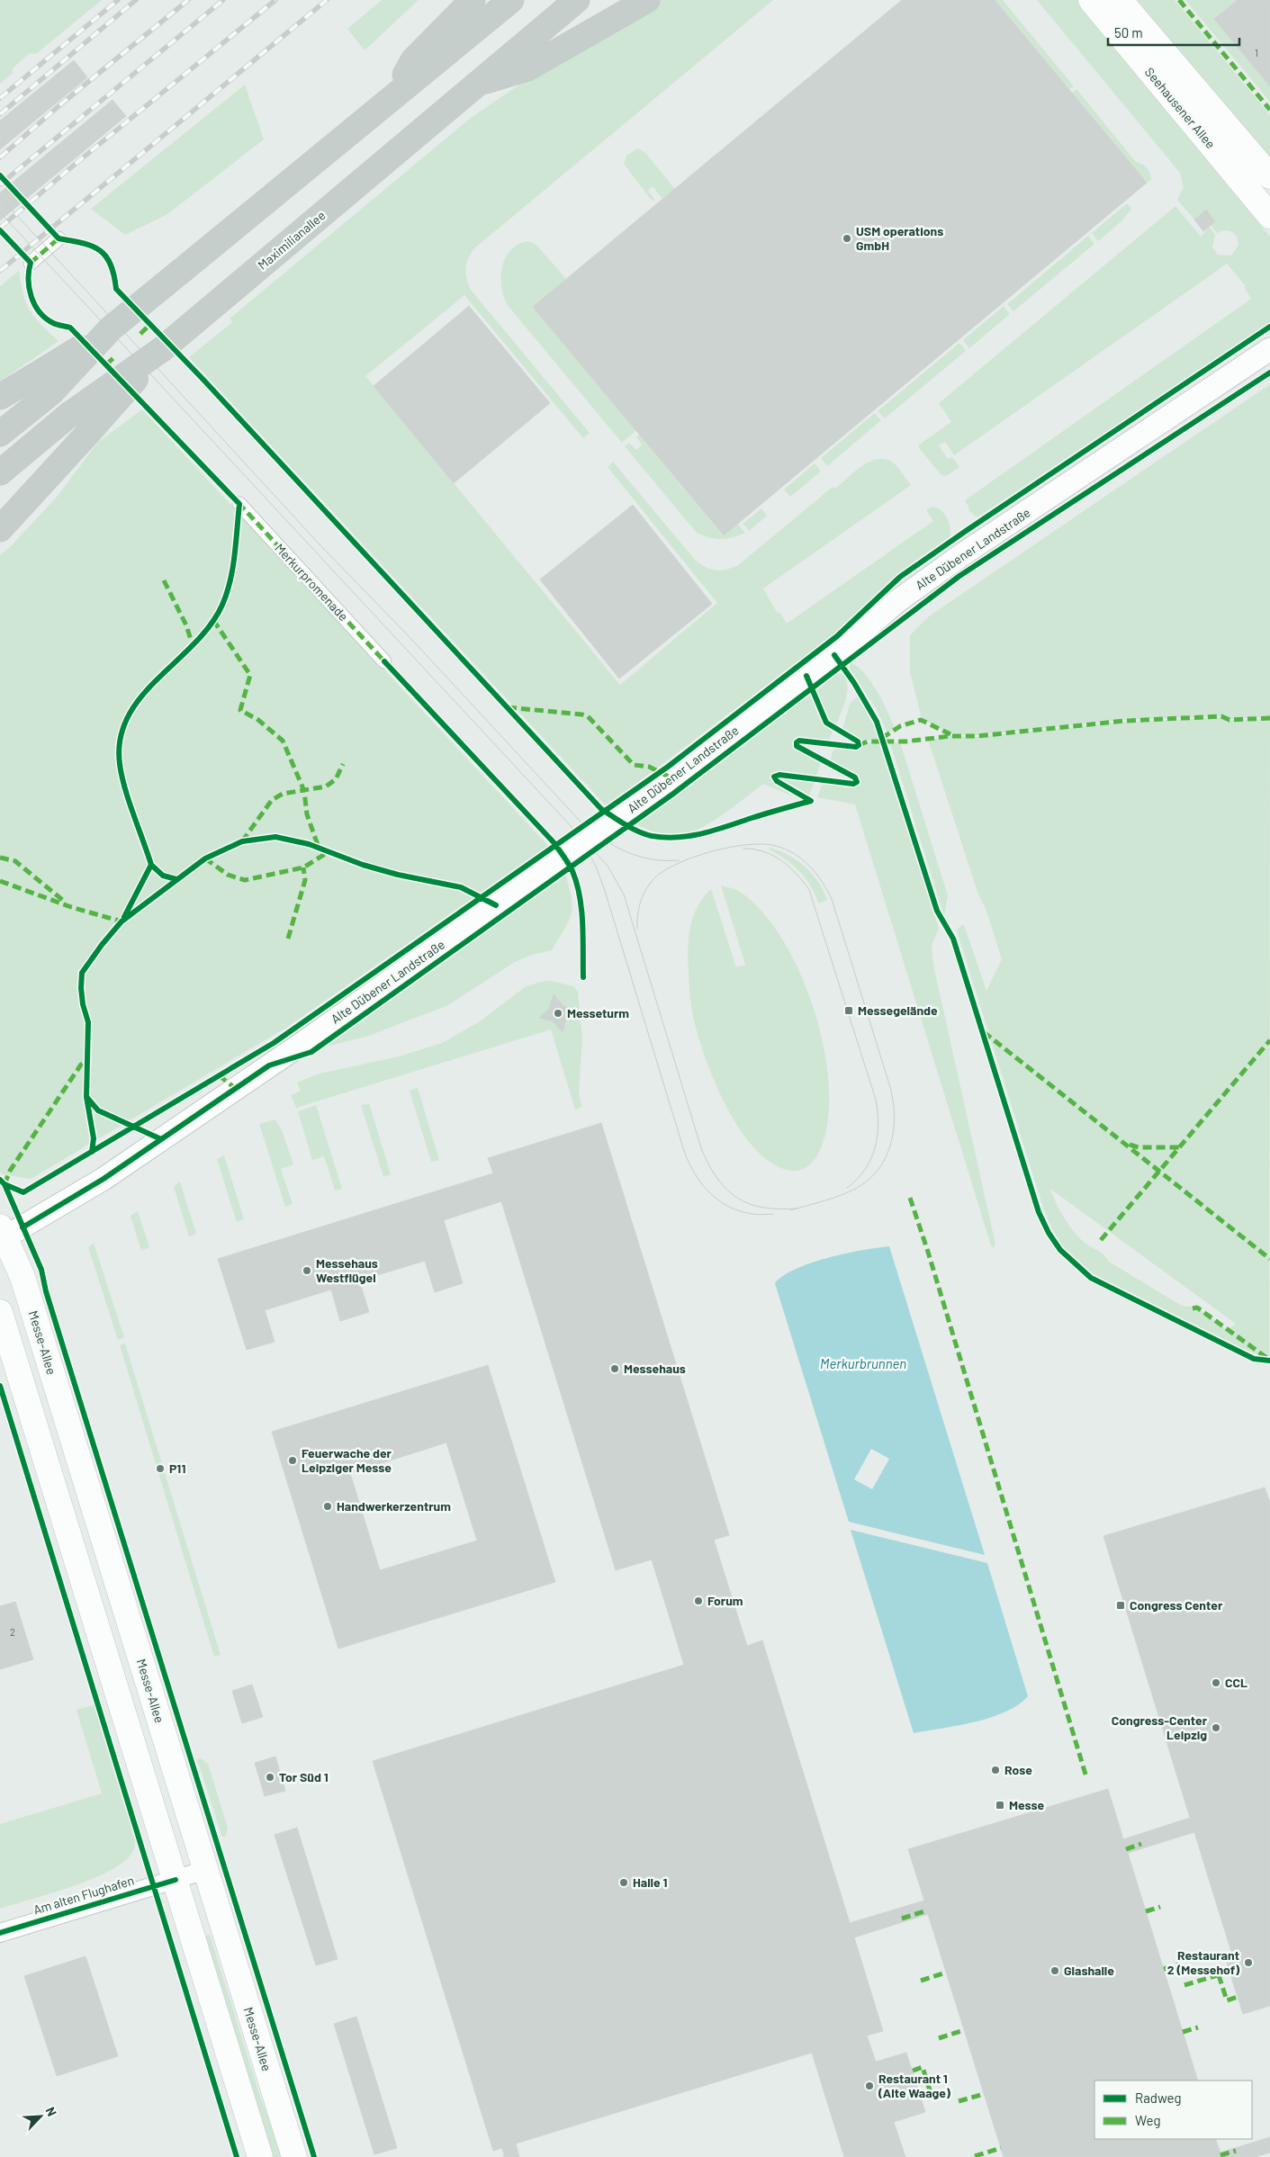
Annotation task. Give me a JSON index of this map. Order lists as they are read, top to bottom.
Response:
{
  "streets": {
    "highway": ["Maximilianallee"],
    "main road": ["Seehausener Allee", "Messe-Allee"],
    "street": ["Alte Dübener Landstraße", "Merkurpromenade", "Am alten Flughafen"]
  },
  "crossings": [
    ["Alte Dübener Landstraße", "Messe-Allee"],
    ["Messe-Allee", "Am alten Flughafen"]
  ],
  "water": ["Merkurbrunnen"],
  "places": {
    "other": [
      "USM operations GmbH",
      "Messeturm",
      "Messehaus Westflügel",
      "Messehaus",
      "Feuerwache der Leipziger Messe",
      "P11",
      "Handwerkerzentrum",
      "Forum",
      "CCL",
      "Congress-Center Leipzig",
      "Rose",
      "Tor Süd 1",
      "Halle 1",
      "Restaurant 2 (Messehof)",
      "Glashalle",
      "Restaurant 1 (Alte Waage)"
    ],
    "transit": ["Messegelände", "Congress Center", "Messe"]
  },
  "house_numbers": ["1", "2"],
  "legend": ["Radweg", "Weg"],
  "scale_bar": "50 m",
  "north": "top right"
}
